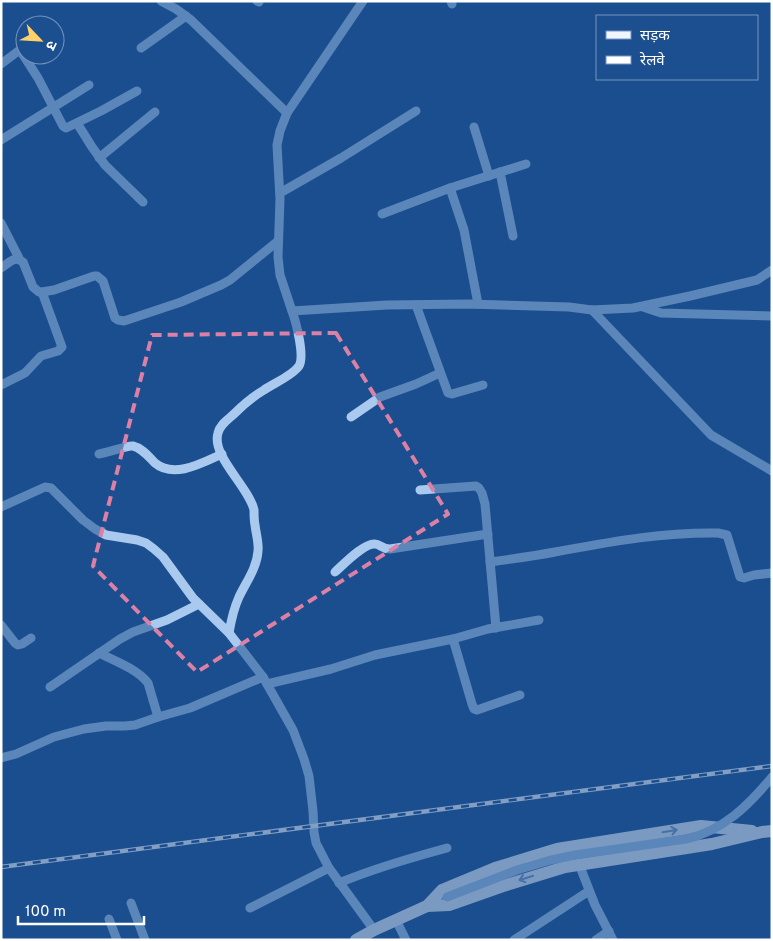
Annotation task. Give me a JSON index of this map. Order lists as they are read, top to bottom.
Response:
{
  "legend": ["सड़क", "रेलवे"],
  "scale_bar": "100 m",
  "north": "bottom right"
}
